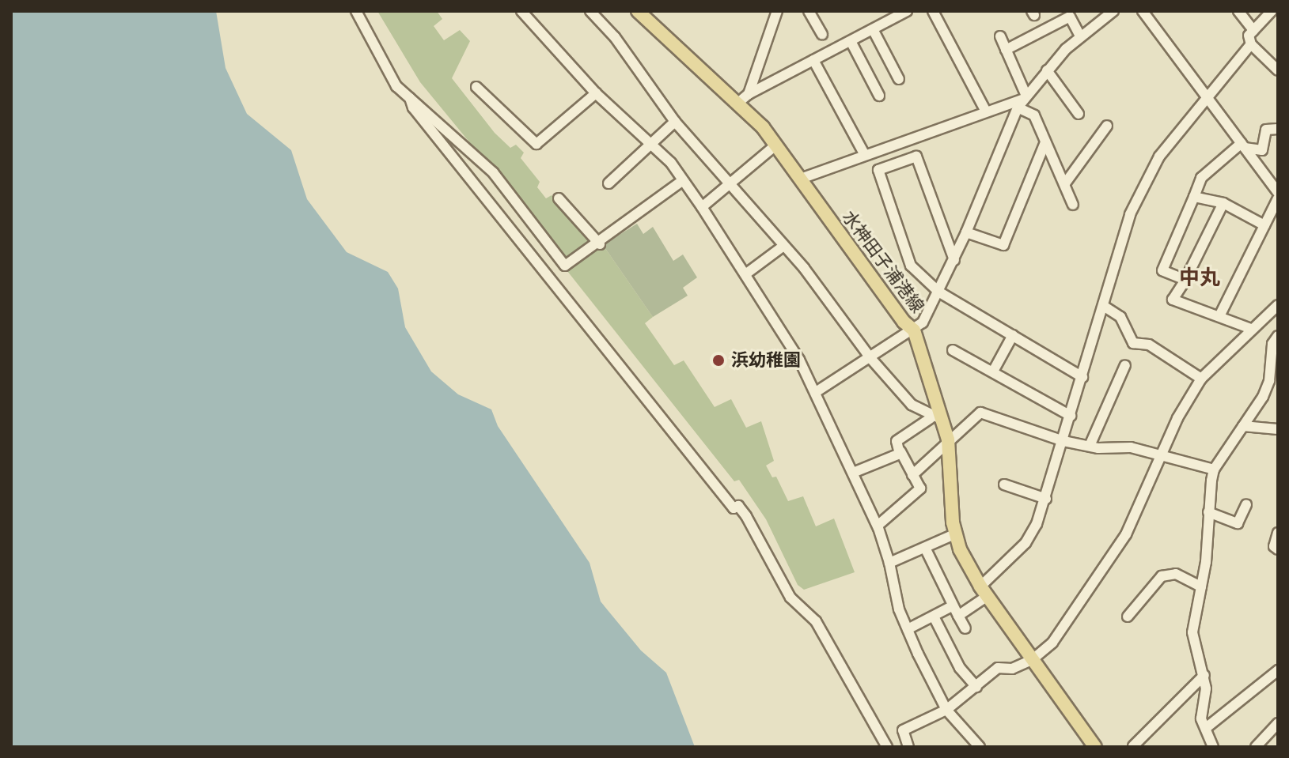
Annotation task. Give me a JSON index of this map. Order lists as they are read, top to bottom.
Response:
{
  "streets": {
    "main road": ["水神田子浦港線"]
  },
  "districts": ["中丸"],
  "places": ["浜幼稚園"]
}
